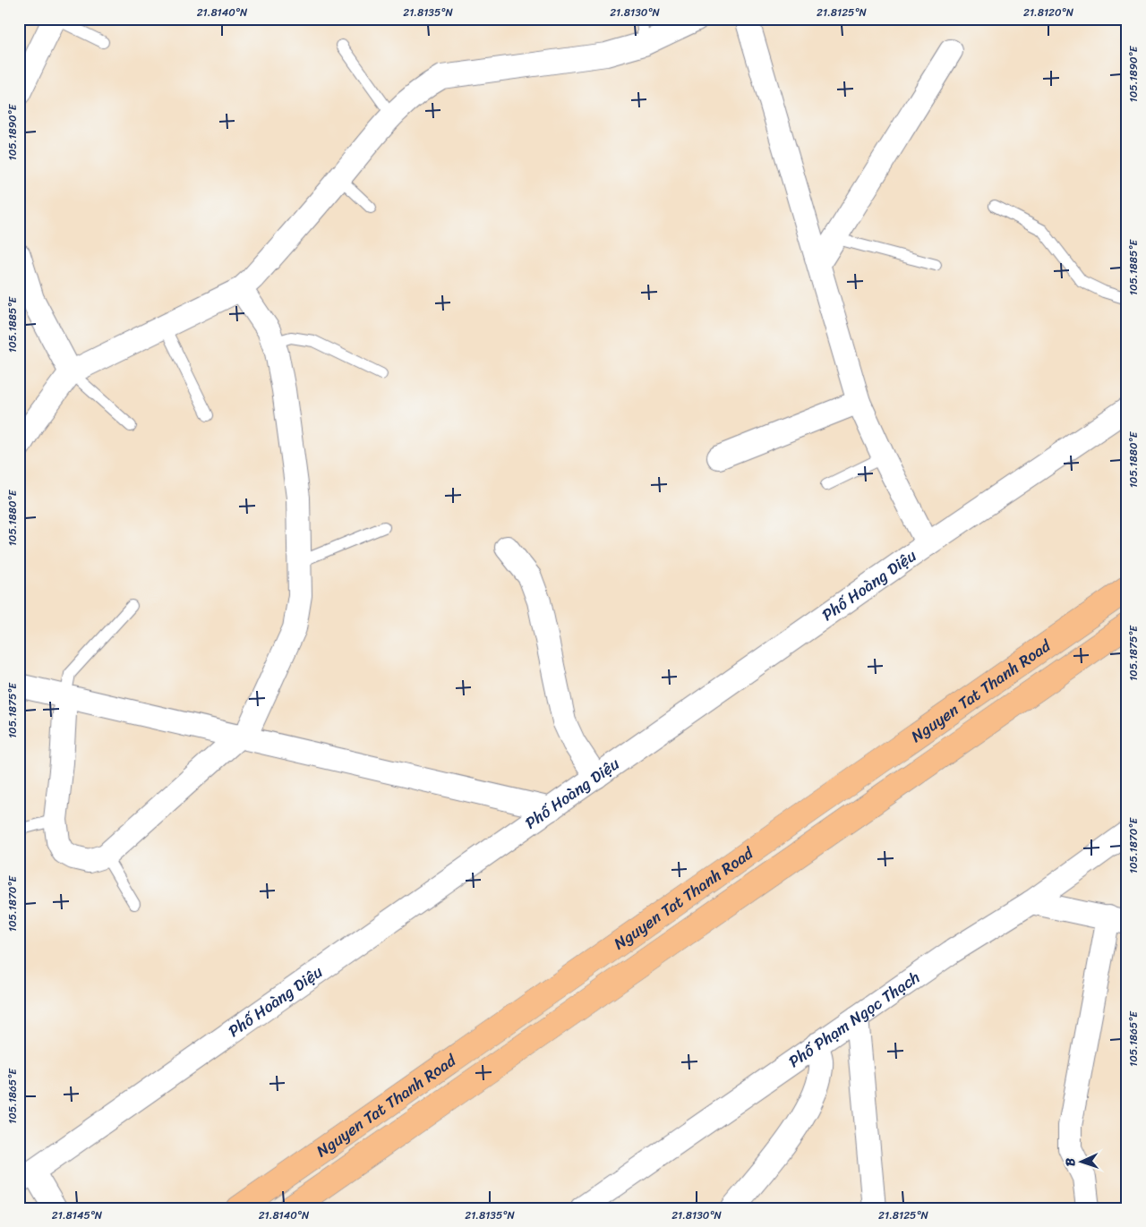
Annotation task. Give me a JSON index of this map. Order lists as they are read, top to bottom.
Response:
{
  "streets": {
    "highway": ["Nguyen Tat Thanh Road"],
    "street": ["Phố Hoàng Diệu", "Phố Phạm Ngọc Thạch"]
  },
  "north": "left",
  "coordinates": [
    "21.8140°N",
    "21.8135°N",
    "21.8130°N",
    "21.8125°N",
    "21.8120°N",
    "105.1890°E",
    "105.1885°E",
    "105.1880°E",
    "105.1875°E",
    "105.1870°E",
    "105.1865°E",
    "21.8145°N"
  ]
}
